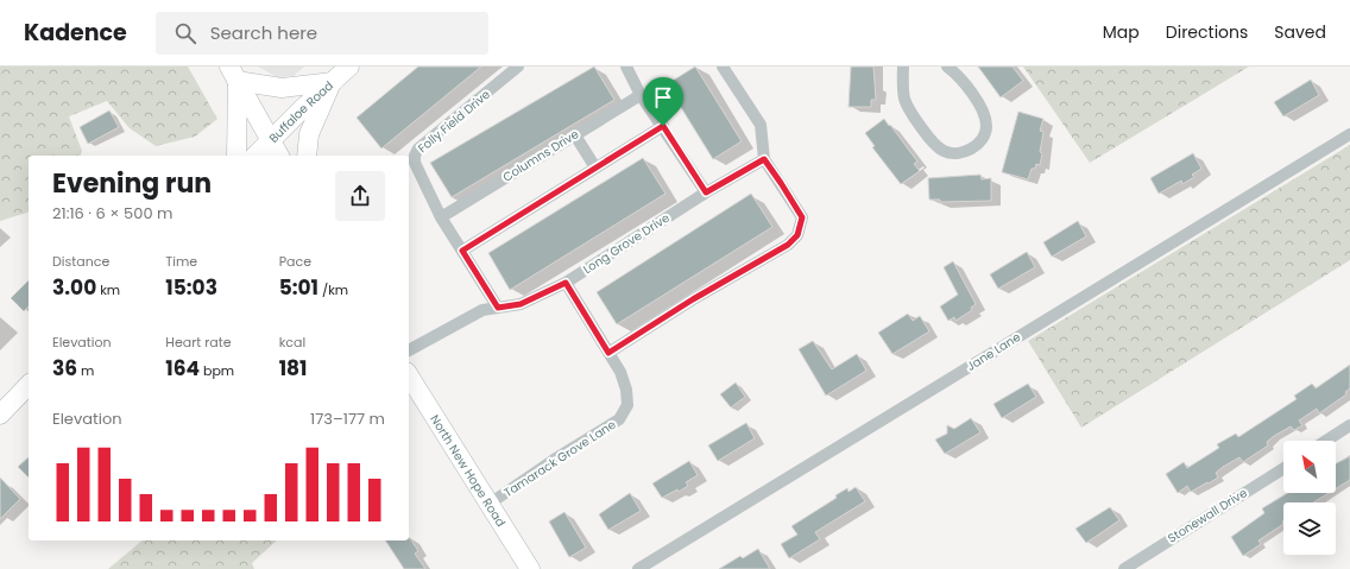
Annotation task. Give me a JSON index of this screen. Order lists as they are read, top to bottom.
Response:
{
  "streets": {
    "main road": ["Buffaloe Road", "North New Hope Road"],
    "street": [
      "Folly Field Drive",
      "Columns Drive",
      "Long Grove Drive",
      "Jane Lane",
      "Tamarack Grove Lane",
      "Stonewall Drive"
    ]
  },
  "crossings": [
    ["Folly Field Drive", "Columns Drive"],
    ["Folly Field Drive", "Long Grove Drive"],
    ["Long Grove Drive", "Tamarack Grove Lane"],
    ["Tamarack Grove Lane", "North New Hope Road"]
  ],
  "north": "top left",
  "page": {
    "header": "Kadence",
    "search": "Search here",
    "nav": ["Map", "Directions", "Saved"],
    "heading": ["Evening run", "21:16 · 6 × 500 m"],
    "stats": [
      ["Distance", "3.00 km"],
      ["Time", "15:03"],
      ["Pace", "5:01 /km"],
      ["Elevation", "36 m"],
      ["Heart rate", "164 bpm"],
      ["kcal", "181"]
    ],
    "chart": ["Elevation", "173–177 m"]
  }
}
